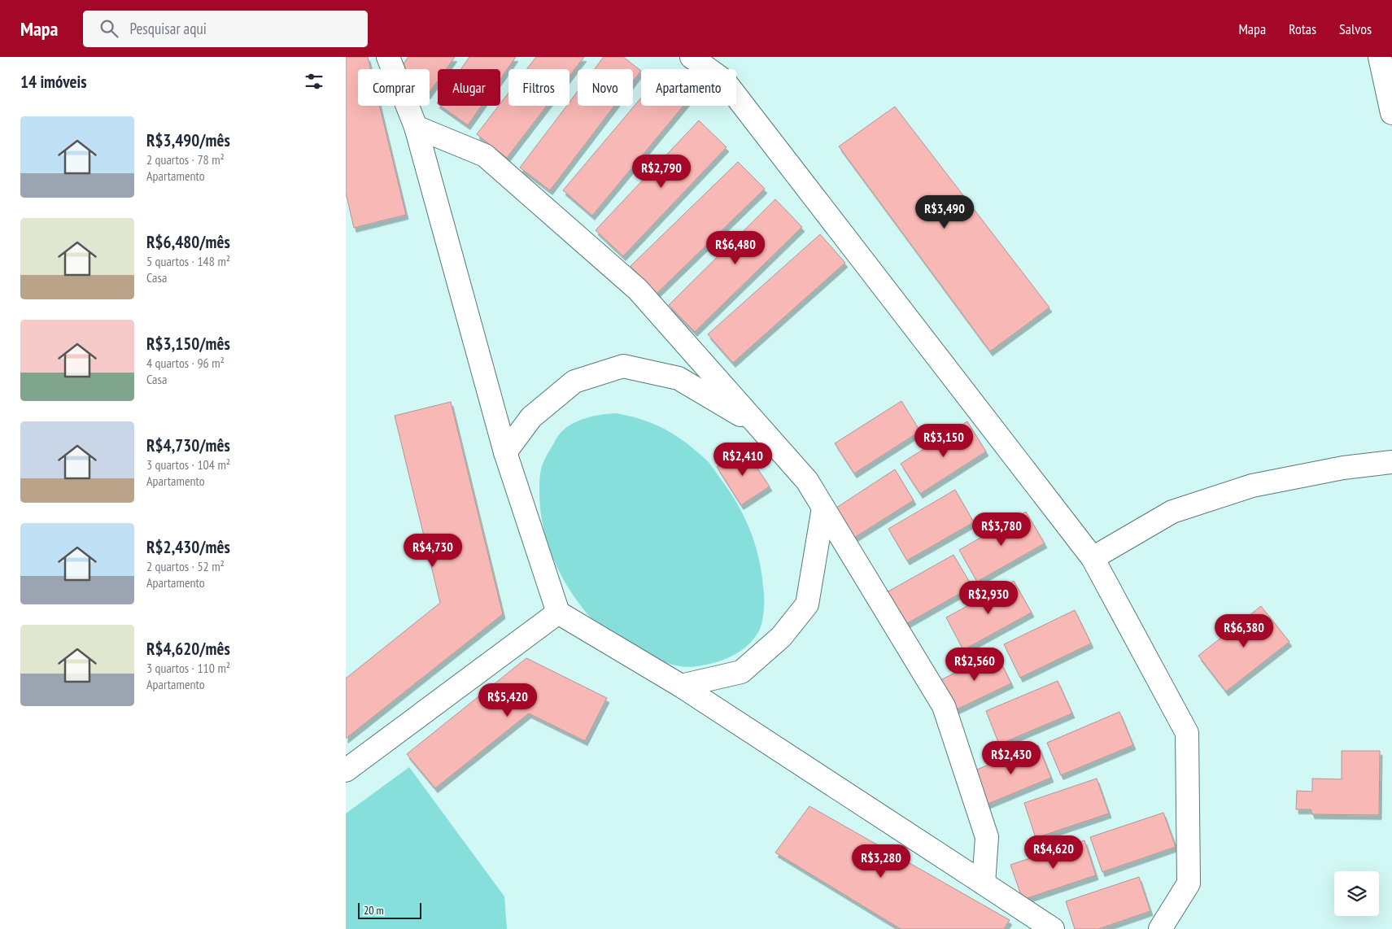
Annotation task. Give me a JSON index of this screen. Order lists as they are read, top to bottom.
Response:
{
  "scale_bar": "20 m",
  "page": {
    "header": "Mapa",
    "search": "Pesquisar aqui",
    "nav": ["Mapa", "Rotas", "Salvos"],
    "heading": "14 imóveis",
    "chip": [
      "Comprar",
      "Alugar",
      "Filtros",
      "Novo",
      "Apartamento"
    ],
    "list": [
      {
        "name": "R$3,490/mês",
        "note": "2 quartos · 78 m² · Apartamento"
      },
      {
        "name": "R$6,480/mês",
        "note": "5 quartos · 148 m² · Casa"
      },
      {
        "name": "R$3,150/mês",
        "note": "4 quartos · 96 m² · Casa"
      },
      {
        "name": "R$4,730/mês",
        "note": "3 quartos · 104 m² · Apartamento"
      },
      {
        "name": "R$2,430/mês",
        "note": "2 quartos · 52 m² · Apartamento"
      },
      {
        "name": "R$4,620/mês",
        "note": "3 quartos · 110 m² · Apartamento"
      }
    ],
    "price": [
      "R$2,790",
      "R$3,490",
      "R$6,480",
      "R$3,150",
      "R$2,410",
      "R$3,780",
      "R$4,730",
      "R$2,930",
      "R$6,380",
      "R$2,560",
      "R$5,420",
      "R$2,430",
      "R$4,620",
      "R$3,280"
    ],
    "scale": "20 m"
  }
}
